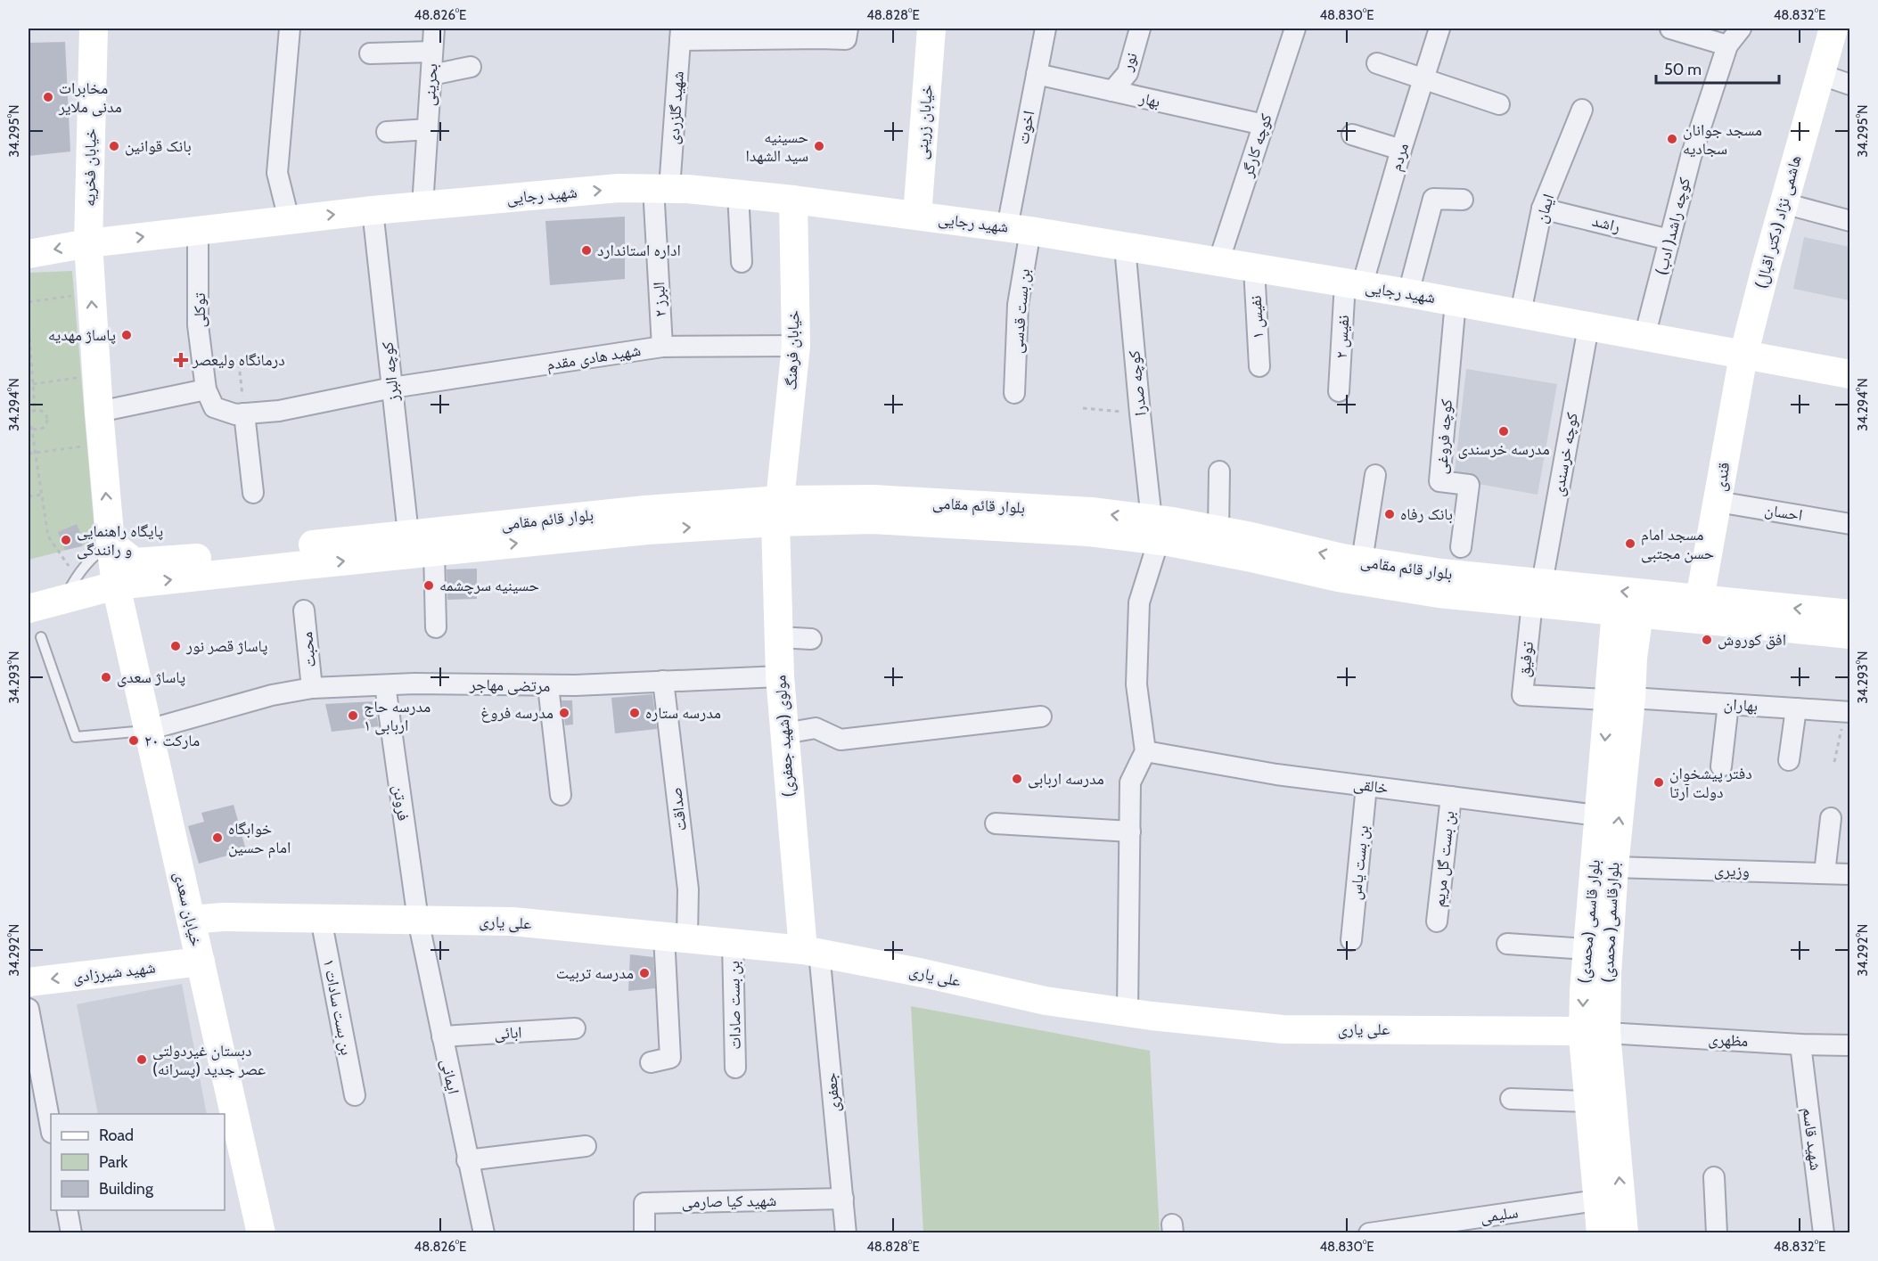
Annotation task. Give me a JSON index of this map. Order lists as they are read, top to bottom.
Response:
{
  "streets": {
    "main road": [
      "خیابان زرینی",
      "خیابان فخریه",
      "شهید رجایی",
      "هاشمی نژاد (دکتر اقبال)",
      "خیابان فرهنگ",
      "قندی",
      "بلوار قائم مقامی",
      "مولوی (شهید جعفری)",
      "خیابان سعدی",
      "بلوار قاسمی (محمدی)",
      "علی یاری",
      "بلوارقاسمی( محمدی)",
      "شهید شیرزادی"
    ],
    "street": [
      "نور",
      "بحرینی",
      "بهار",
      "شهید گلزردی",
      "اخوت",
      "کوچه کارگر",
      "مردم",
      "ایمان",
      "راشد",
      "کوچه راشد( ادب)",
      "البرز ۲",
      "توکلی",
      "بن بست قدسی",
      "نفیس ‍۱",
      "نفیس ۲",
      "شهید هادی مقدم",
      "کوچه البرز",
      "کوچه صدرا",
      "کوچه فروغی",
      "کوچه خرسندی",
      "احسان",
      "محبت",
      "توفیق",
      "مرتضی مهاجر",
      "بهاران",
      "خالقی",
      "فروتن",
      "صداقت",
      "بن بست گل مریم",
      "بن بست یاس",
      "وزیری",
      "بن بست صادات",
      "بن بست سادات ۱",
      "ابائی",
      "مظهری",
      "ایمانی",
      "جعفری",
      "شهید قاسم",
      "شهید کیا صارمی",
      "سلیمی"
    ]
  },
  "crossings": [
    ["نور", "بهار"],
    ["بحرینی", "شهید رجایی"],
    ["بهار", "اخوت"],
    ["بهار", "کوچه کارگر"],
    ["شهید گلزردی", "شهید رجایی"],
    ["شهید گلزردی", "البرز ۲"],
    ["خیابان زرینی", "شهید رجایی"],
    ["اخوت", "شهید رجایی"],
    ["اخوت", "بن بست قدسی"],
    ["کوچه کارگر", "شهید رجایی"],
    ["مردم", "شهید رجایی"],
    ["مردم", "نفیس ۲"],
    ["خیابان فخریه", "شهید رجایی"],
    ["خیابان فخریه", "خیابان سعدی"],
    ["شهید رجایی", "ایمان"],
    ["شهید رجایی", "هاشمی نژاد (دکتر اقبال)"],
    ["شهید رجایی", "کوچه راشد( ادب)"],
    ["شهید رجایی", "البرز ۲"],
    ["شهید رجایی", "توکلی"],
    ["شهید رجایی", "بن بست قدسی"],
    ["شهید رجایی", "نفیس ‍۱"],
    ["شهید رجایی", "نفیس ۲"],
    ["شهید رجایی", "خیابان فرهنگ"],
    ["شهید رجایی", "کوچه البرز"],
    ["شهید رجایی", "کوچه صدرا"],
    ["شهید رجایی", "کوچه فروغی"],
    ["شهید رجایی", "کوچه خرسندی"],
    ["شهید رجایی", "قندی"],
    ["ایمان", "راشد"],
    ["هاشمی نژاد (دکتر اقبال)", "قندی"],
    ["راشد", "کوچه راشد( ادب)"],
    ["البرز ۲", "شهید هادی مقدم"],
    ["توکلی", "شهید هادی مقدم"],
    ["خیابان فرهنگ", "شهید هادی مقدم"],
    ["خیابان فرهنگ", "بلوار قائم مقامی"],
    ["خیابان فرهنگ", "مولوی (شهید جعفری)"],
    ["شهید هادی مقدم", "کوچه البرز"],
    ["کوچه البرز", "بلوار قائم مقامی"],
    ["کوچه صدرا", "بلوار قائم مقامی"],
    ["کوچه خرسندی", "بلوار قائم مقامی"],
    ["کوچه خرسندی", "توفیق"],
    ["قندی", "بلوار قائم مقامی"],
    ["قندی", "احسان"],
    ["بلوار قائم مقامی", "توفیق"],
    ["بلوار قائم مقامی", "مولوی (شهید جعفری)"],
    ["بلوار قائم مقامی", "خیابان سعدی"],
    ["بلوار قائم مقامی", "بلوار قاسمی (محمدی)"],
    ["محبت", "مرتضی مهاجر"],
    ["توفیق", "بهاران"],
    ["توفیق", "بلوار قاسمی (محمدی)"],
    ["توفیق", "بلوارقاسمی( محمدی)"],
    ["مرتضی مهاجر", "مولوی (شهید جعفری)"],
    ["مرتضی مهاجر", "فروتن"],
    ["مرتضی مهاجر", "صداقت"],
    ["مرتضی مهاجر", "خیابان سعدی"],
    ["بهاران", "بلوار قاسمی (محمدی)"],
    ["بهاران", "بلوارقاسمی( محمدی)"],
    ["مولوی (شهید جعفری)", "علی یاری"],
    ["مولوی (شهید جعفری)", "جعفری"],
    ["خالقی", "بن بست گل مریم"],
    ["خالقی", "بن بست یاس"],
    ["خالقی", "بلوار قاسمی (محمدی)"],
    ["فروتن", "علی یاری"],
    ["فروتن", "ایمانی"],
    ["صداقت", "علی یاری"],
    ["وزیری", "بلوارقاسمی( محمدی)"],
    ["خیابان سعدی", "علی یاری"],
    ["خیابان سعدی", "شهید شیرزادی"],
    ["بلوار قاسمی (محمدی)", "علی یاری"],
    ["بلوار قاسمی (محمدی)", "بلوارقاسمی( محمدی)"],
    ["بلوار قاسمی (محمدی)", "مظهری"],
    ["بلوار قاسمی (محمدی)", "سلیمی"],
    ["علی یاری", "بلوارقاسمی( محمدی)"],
    ["علی یاری", "بن بست صادات"],
    ["علی یاری", "بن بست سادات ۱"],
    ["علی یاری", "مظهری"],
    ["علی یاری", "ایمانی"],
    ["علی یاری", "جعفری"],
    ["بلوارقاسمی( محمدی)", "مظهری"],
    ["ابائی", "ایمانی"],
    ["مظهری", "شهید قاسم"],
    ["جعفری", "شهید کیا صارمی"]
  ],
  "one_way": ["بلوارقاسمی( محمدی)", "شهید شیرزادی"],
  "places": {
    "other": [
      "مخابرات مدنی ملایر",
      "مسجد جوانان سجادیه",
      "بانک قوانین",
      "حسینیه سید الشهدا",
      "اداره استاندارد",
      "پاساژ مهدیه",
      "مدرسه خرسندی",
      "بانک رفاه",
      "پایگاه راهنمایی و رانندگی",
      "مسجد امام حسن مجتبی",
      "حسینیه سرچشمه",
      "افق کوروش",
      "پاساژ قصر نور",
      "پاساژ سعدی",
      "مدرسه فروغ",
      "مدرسه ستاره",
      "مدرسه حاج اربابی ۱",
      "مارکت ۲۰",
      "مدرسه اربابی",
      "دفتر پیشخوان دولت آرتا",
      "خوابگاه امام حسین",
      "مدرسه تربیت",
      "دبستان غیردولتی عصر جدید (پسرانه)"
    ],
    "health": ["درمانگاه ولیعصر"]
  },
  "legend": ["Road", "Park", "Building"],
  "scale_bar": "50 m",
  "coordinates": [
    "48.826°E",
    "48.828°E",
    "48.830°E",
    "48.832°E",
    "34.295°N",
    "34.294°N",
    "34.293°N",
    "34.292°N"
  ]
}
